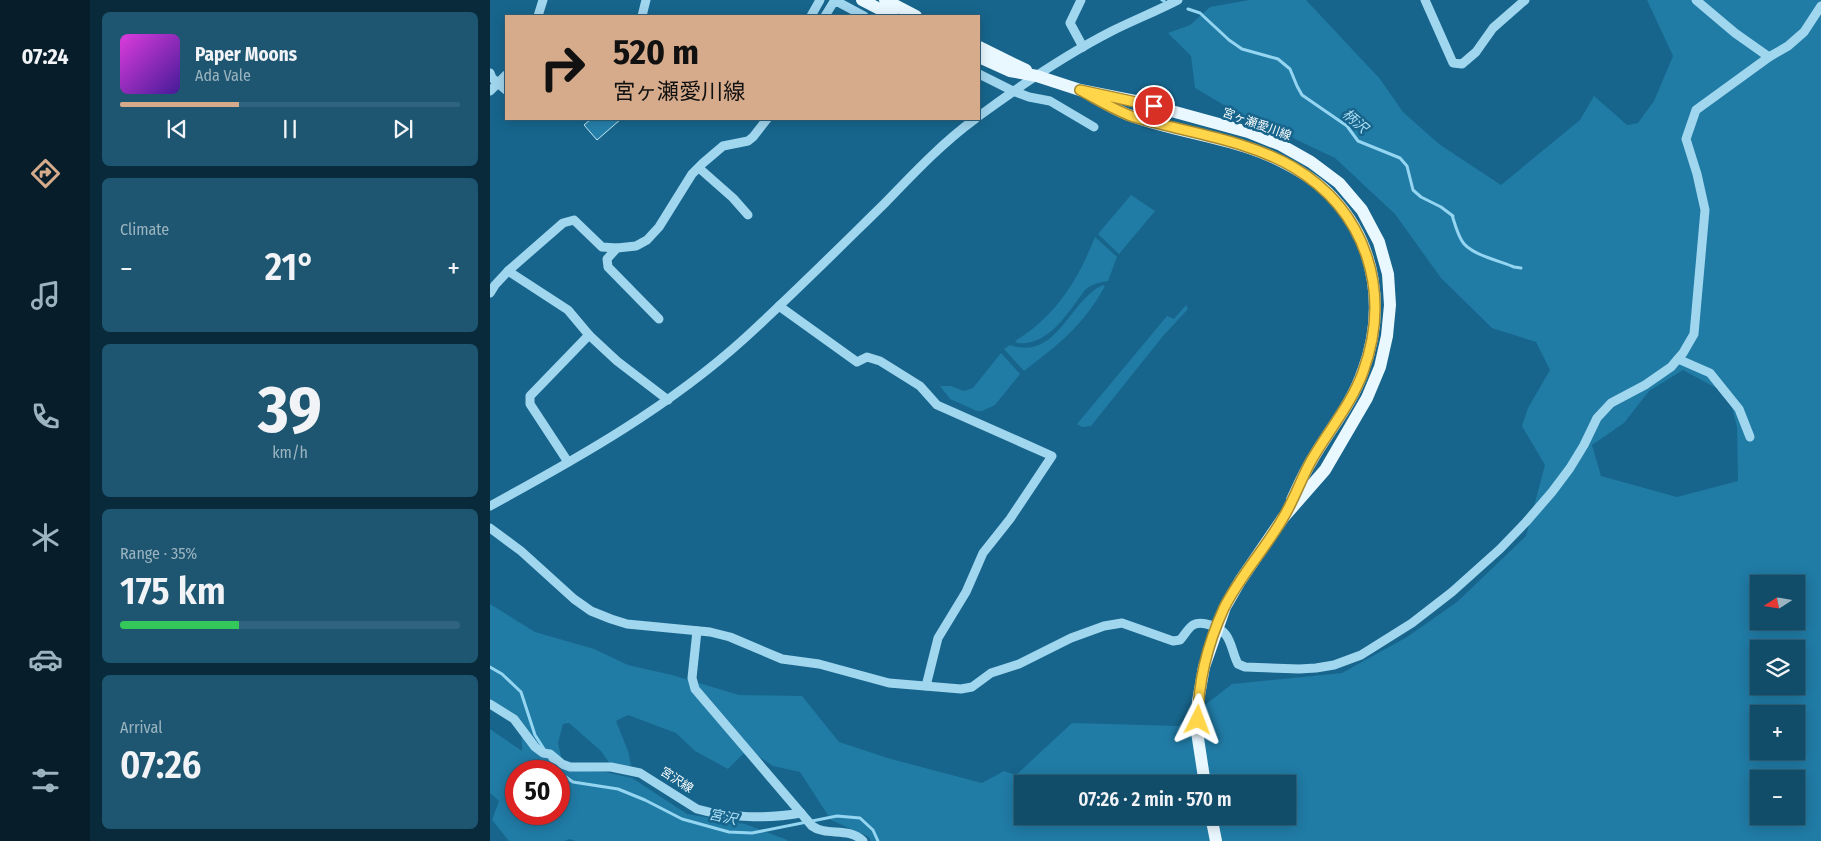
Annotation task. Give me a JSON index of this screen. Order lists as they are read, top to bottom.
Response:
{
  "streets": {
    "main road": ["宮ヶ瀬愛川線"],
    "street": ["宮沢線"]
  },
  "water": ["柄沢", "宮沢"],
  "north": "left",
  "page": {
    "tabs": "07:24",
    "turn": ["520 m", "宮ヶ瀬愛川線"],
    "song": ["Paper Moons", "Ada Vale"],
    "tile": [
      "Climate",
      ["39", "km/h"],
      ["Range · 35%", "175 km"],
      ["Arrival", "07:26"]
    ],
    "heat": ["−", "21°", "+"],
    "map_buttons": ["+", "−"],
    "limit": "50",
    "trip": "07:26 · 2 min · 570 m"
  }
}
